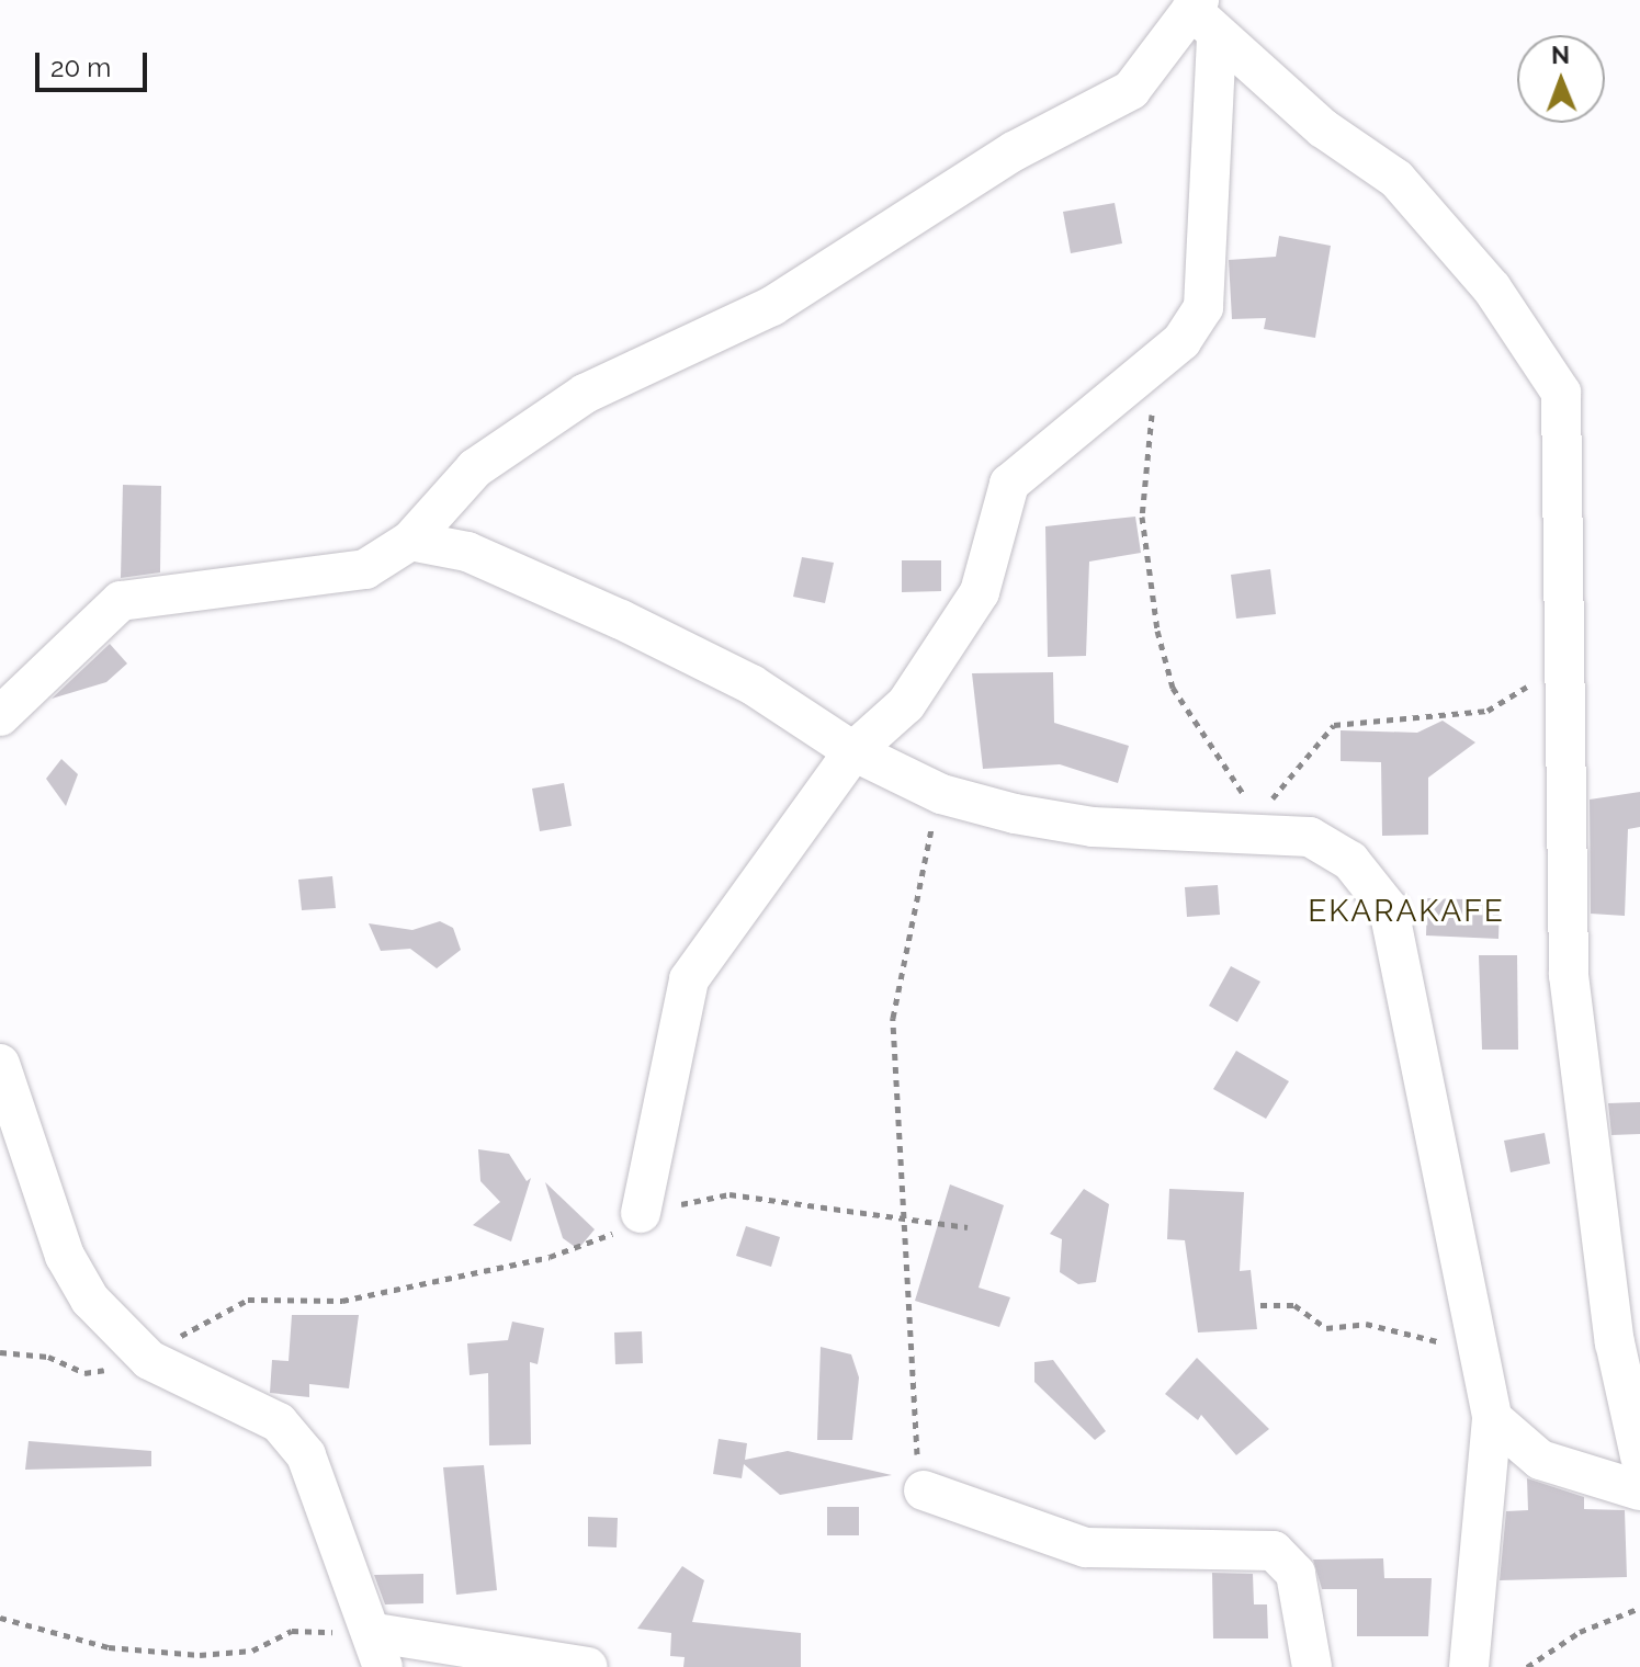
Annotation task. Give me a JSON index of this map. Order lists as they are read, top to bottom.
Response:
{
  "districts": ["EKARAKAFE"],
  "scale_bar": "20 m",
  "north": "top"
}
